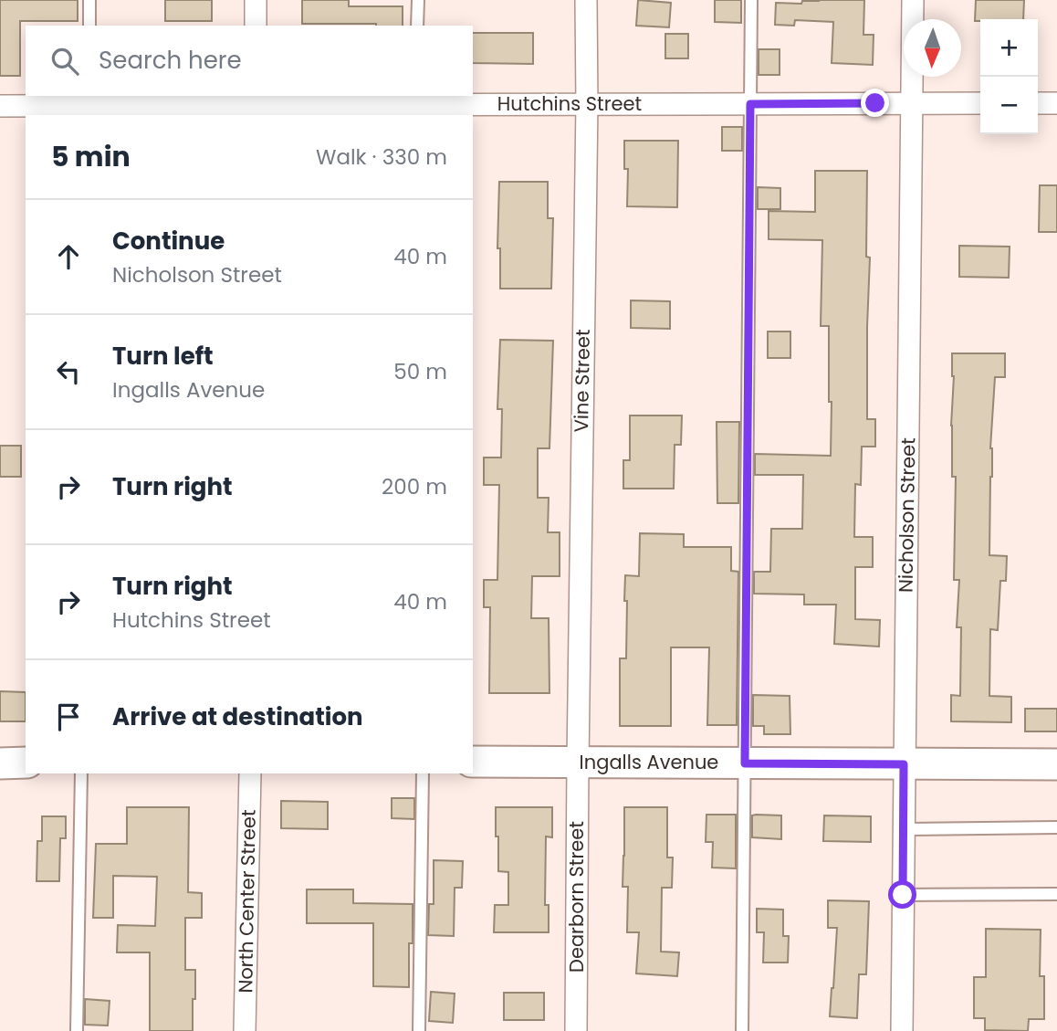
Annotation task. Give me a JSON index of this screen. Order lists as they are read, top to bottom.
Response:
{
  "streets": {
    "street": [
      "Hutchins Street",
      "Vine Street",
      "Nicholson Street",
      "Ingalls Avenue",
      "Dearborn Street",
      "North Center Street"
    ]
  },
  "crossings": [
    ["Hutchins Street", "Vine Street"],
    ["Hutchins Street", "Nicholson Street"],
    ["Vine Street", "Ingalls Avenue"],
    ["Vine Street", "Dearborn Street"],
    ["Nicholson Street", "Ingalls Avenue"],
    ["Ingalls Avenue", "Dearborn Street"]
  ],
  "north": "bottom",
  "page": {
    "map_buttons": ["+", "−"],
    "search": "Search here",
    "heading": ["5 min", "Walk · 330 m"],
    "list": [
      ["Continue", "Nicholson Street", "40 m"],
      ["Turn left", "Ingalls Avenue", "50 m"],
      ["Turn right", "200 m"],
      ["Turn right", "Hutchins Street", "40 m"],
      "Arrive at destination"
    ]
  }
}
